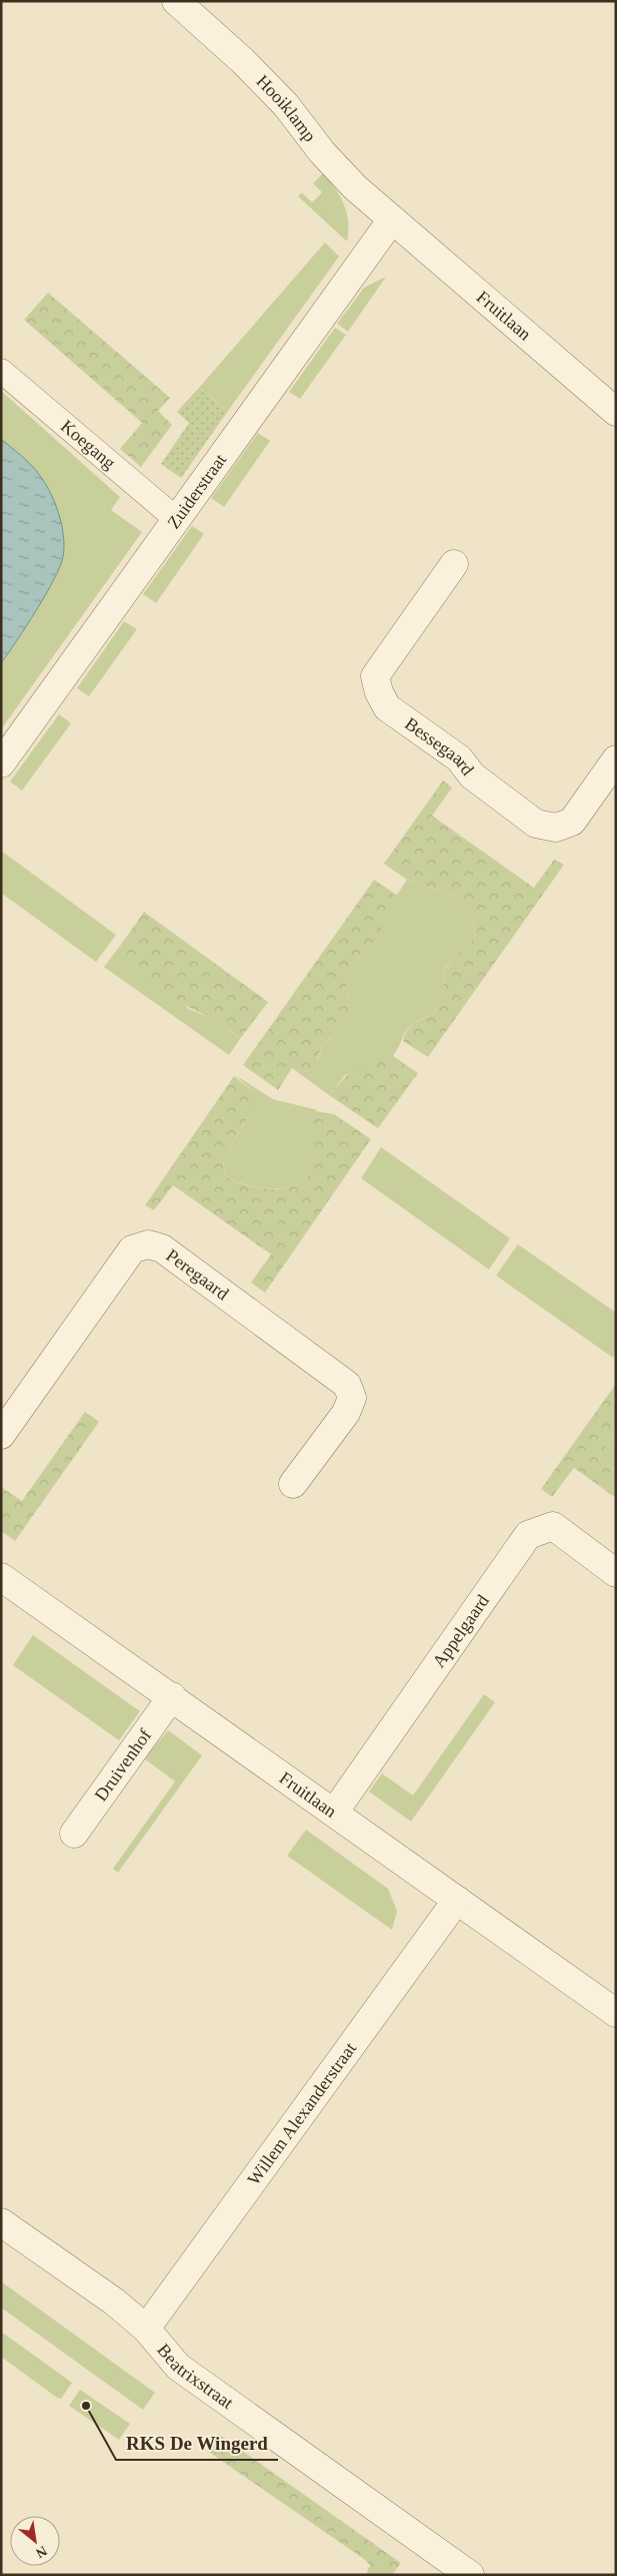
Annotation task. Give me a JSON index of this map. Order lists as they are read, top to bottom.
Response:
{
  "streets": {
    "street": [
      "Hooiklamp",
      "Fruitlaan",
      "Zuiderstraat",
      "Bessegaard",
      "Peregaard",
      "Appelgaard",
      "Druivenhof",
      "Willem Alexanderstraat",
      "Beatrixstraat"
    ],
    "lane": ["Koegang"]
  },
  "crossings": [
    ["Hooiklamp", "Fruitlaan"],
    ["Hooiklamp", "Zuiderstraat"],
    ["Fruitlaan", "Zuiderstraat"],
    ["Fruitlaan", "Appelgaard"],
    ["Fruitlaan", "Druivenhof"],
    ["Fruitlaan", "Willem Alexanderstraat"],
    ["Koegang", "Zuiderstraat"],
    ["Willem Alexanderstraat", "Beatrixstraat"]
  ],
  "places": ["RKS De Wingerd"],
  "north": "bottom right"
}
